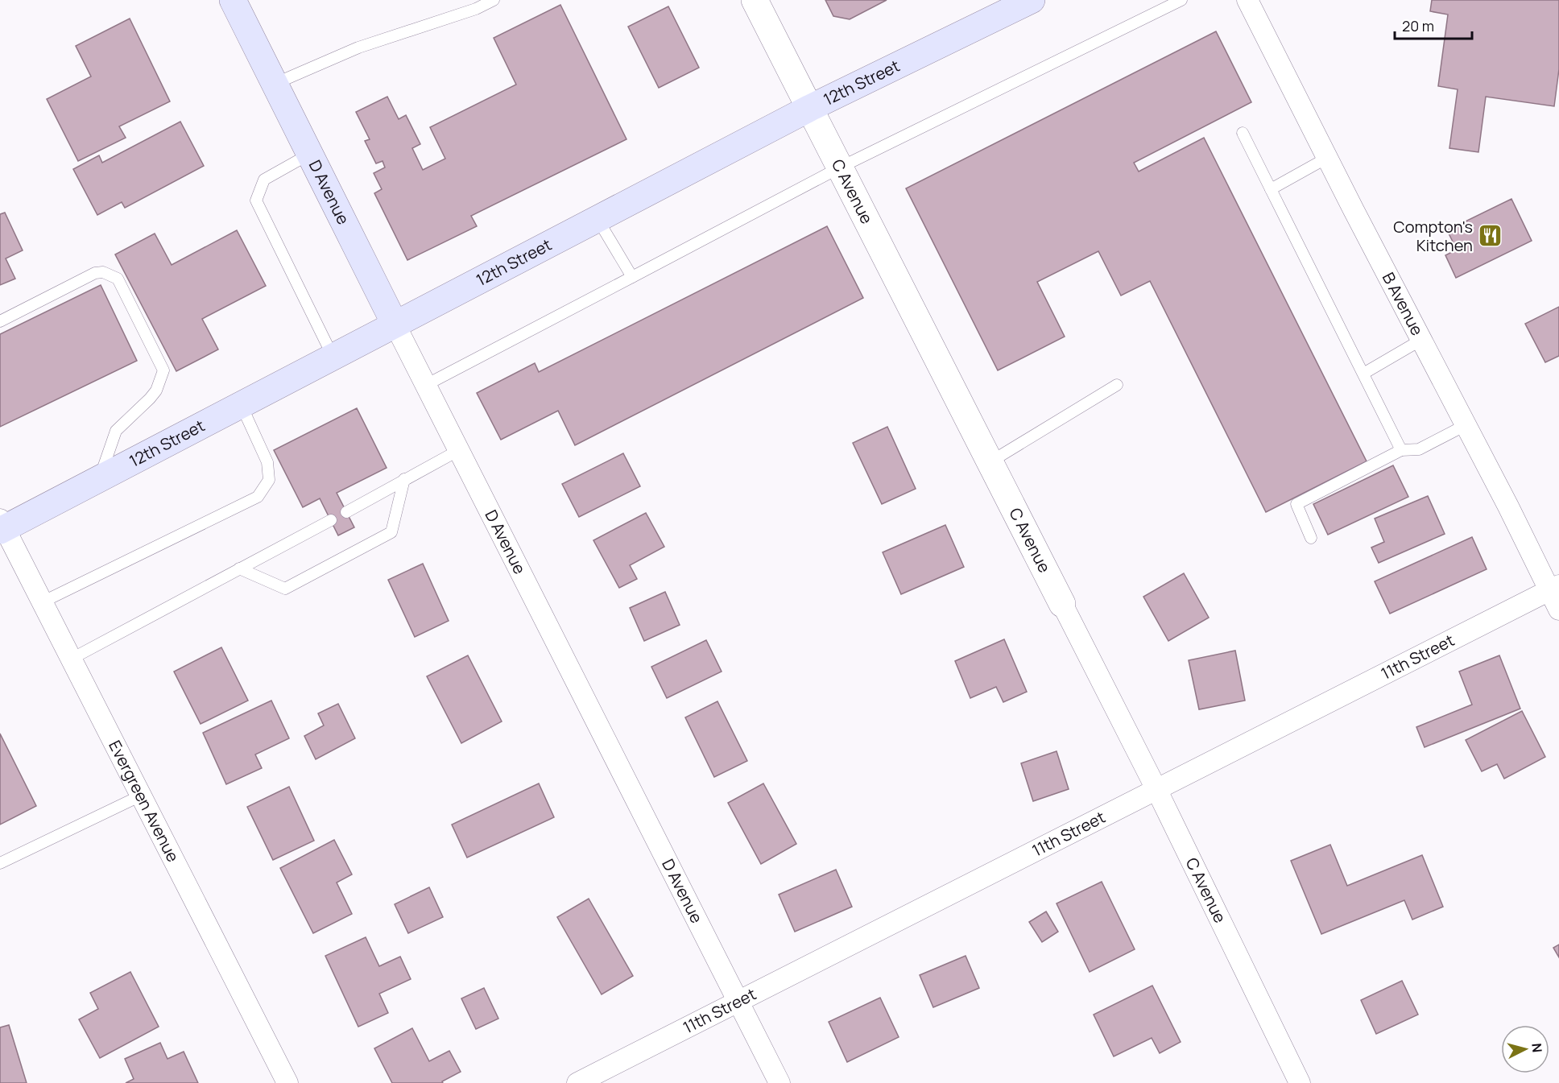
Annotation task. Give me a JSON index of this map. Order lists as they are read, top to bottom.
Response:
{
  "streets": {
    "main road": ["12th Street", "D Avenue"],
    "street": [
      "C Avenue",
      "B Avenue",
      "11th Street",
      "Evergreen Avenue"
    ]
  },
  "crossings": [
    ["12th Street", "C Avenue"],
    ["12th Street", "D Avenue"],
    ["12th Street", "Evergreen Avenue"],
    ["C Avenue", "11th Street"],
    ["D Avenue", "11th Street"],
    ["B Avenue", "11th Street"]
  ],
  "places": {
    "restaurant": ["Compton's Kitchen"]
  },
  "scale_bar": "20 m",
  "north": "right"
}
